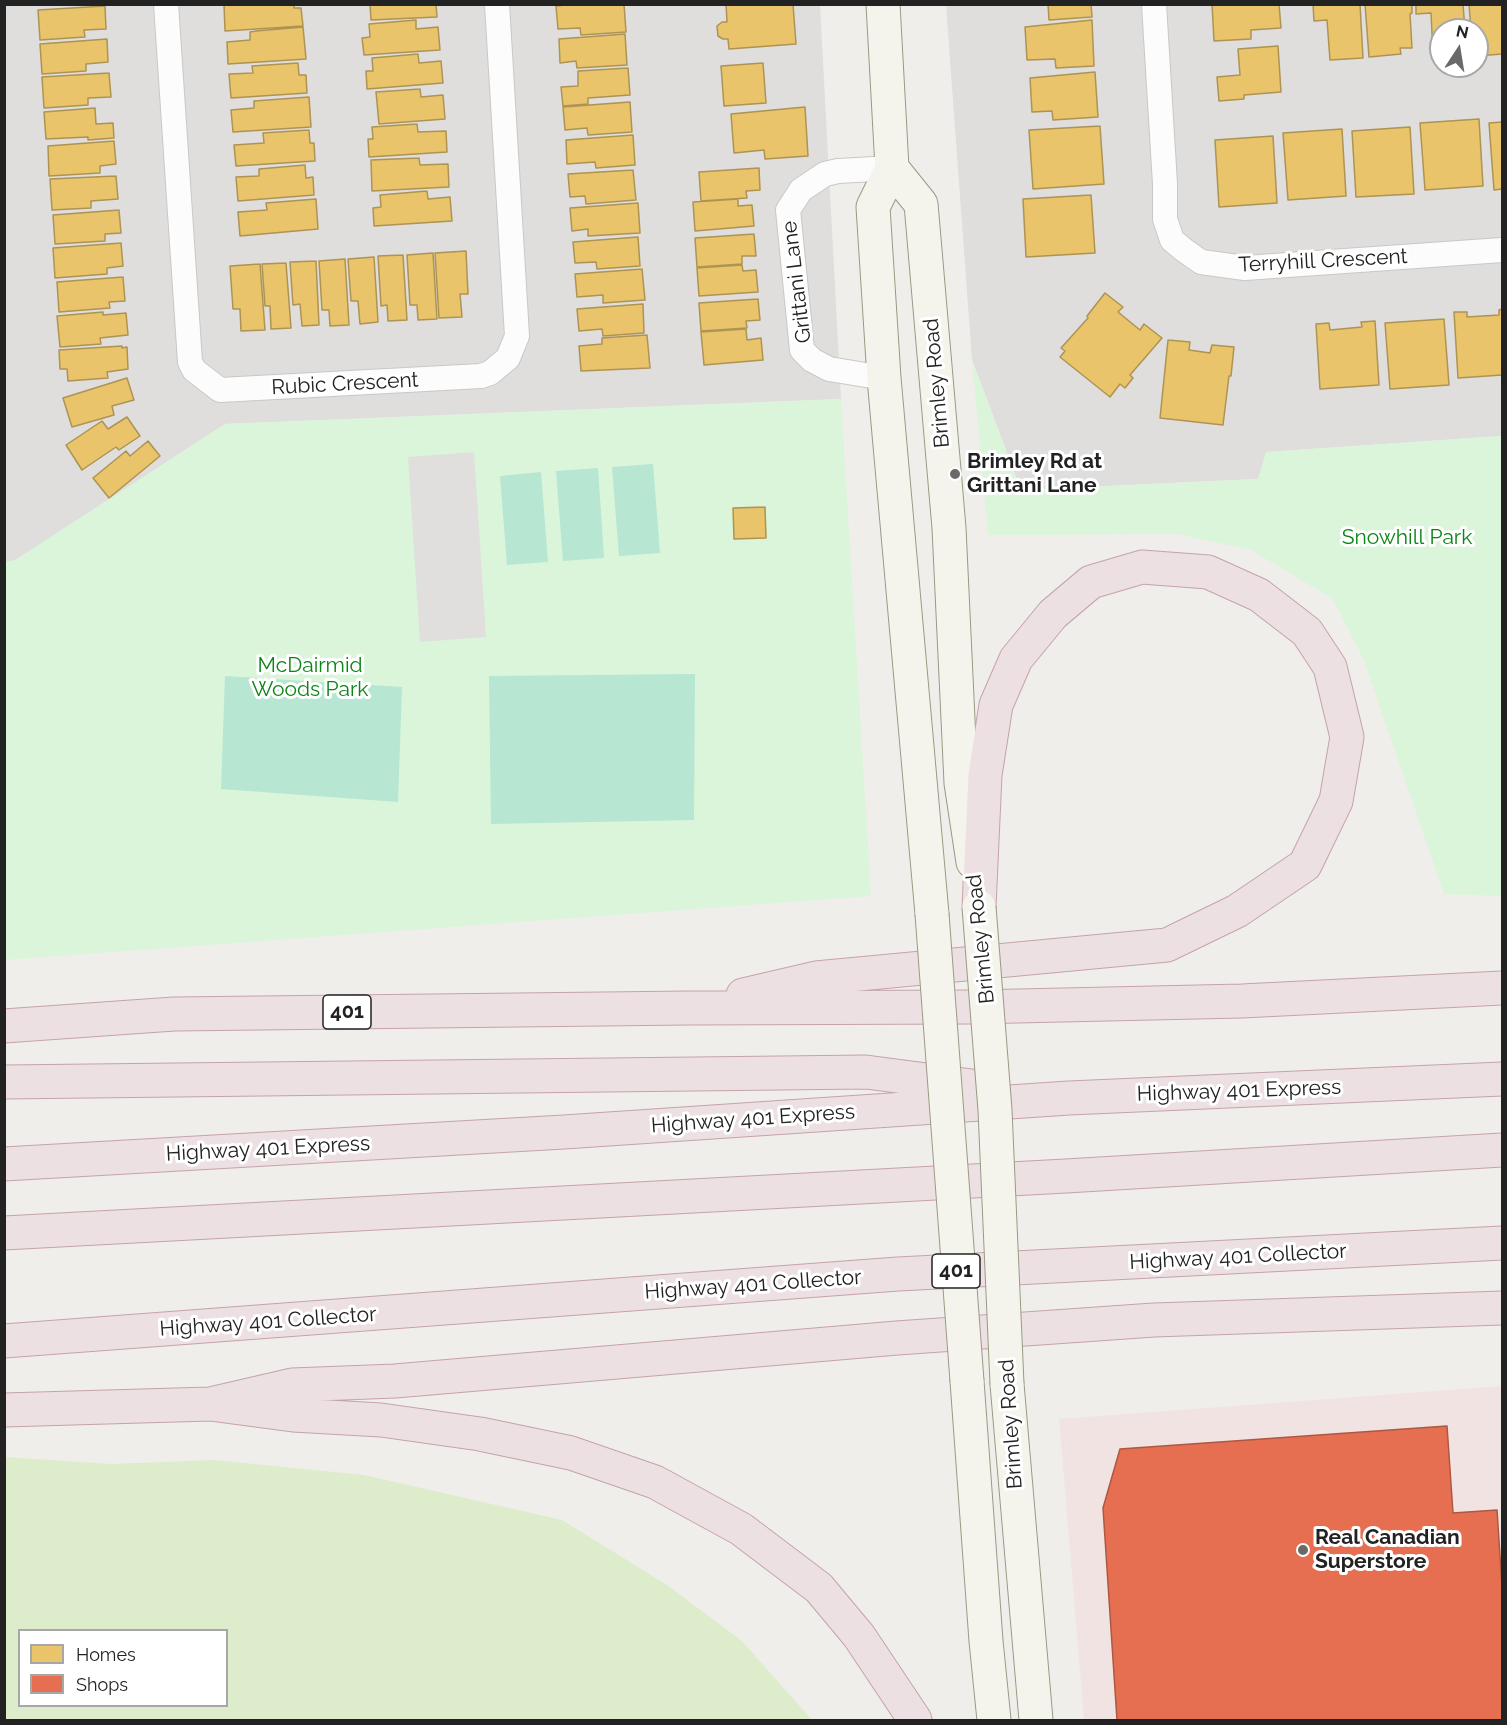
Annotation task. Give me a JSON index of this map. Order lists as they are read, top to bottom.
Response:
{
  "streets": {
    "highway": ["401", "Highway 401 Express", "Highway 401 Collector"],
    "main road": ["Brimley Road"],
    "street": ["Terryhill Crescent", "Grittani Lane", "Rubic Crescent"]
  },
  "crossings": [
    ["Grittani Lane", "Brimley Road"]
  ],
  "parks": ["Snowhill Park", "McDairmid Woods Park"],
  "places": ["Brimley Rd at Grittani Lane", "Real Canadian Superstore"],
  "legend": ["Homes", "Shops"],
  "north": "top"
}
